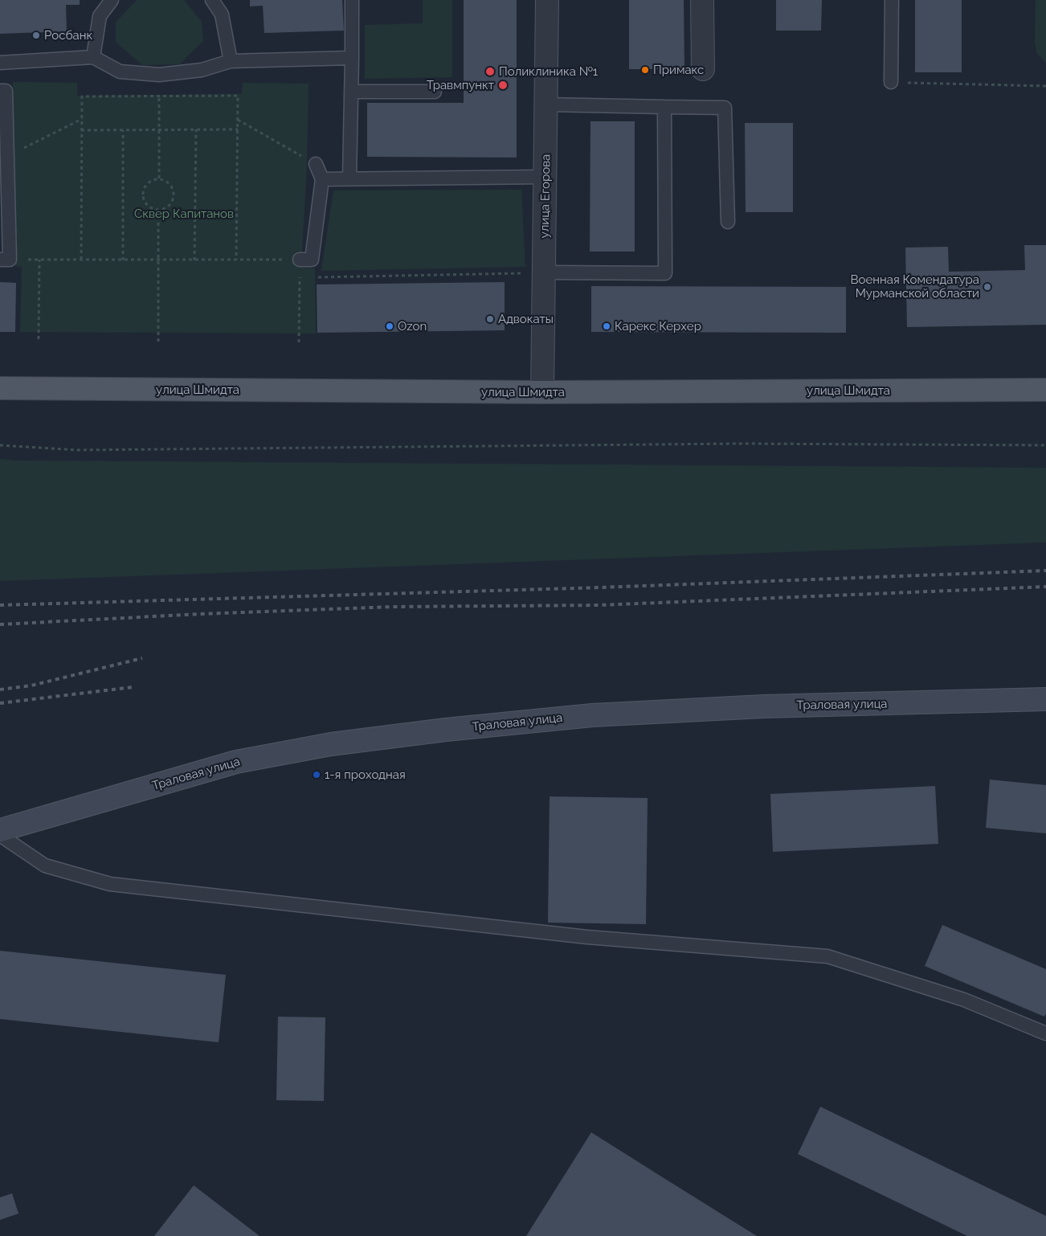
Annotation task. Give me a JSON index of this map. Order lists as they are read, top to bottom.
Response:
{
  "streets": {
    "main road": ["улица Шмидта"],
    "street": ["улица Егорова", "Траловая улица"]
  },
  "crossings": [
    ["улица Егорова", "улица Шмидта"]
  ],
  "parks": ["Сквер Капитанов"],
  "places": [
    "Росбанк",
    "Примакс",
    "Поликлиника №1",
    "Травмпункт",
    "Военная Комендатура Мурманской области",
    "Адвокаты",
    "Ozon",
    "Карекс Керхер",
    "1-я проходная"
  ]
}
